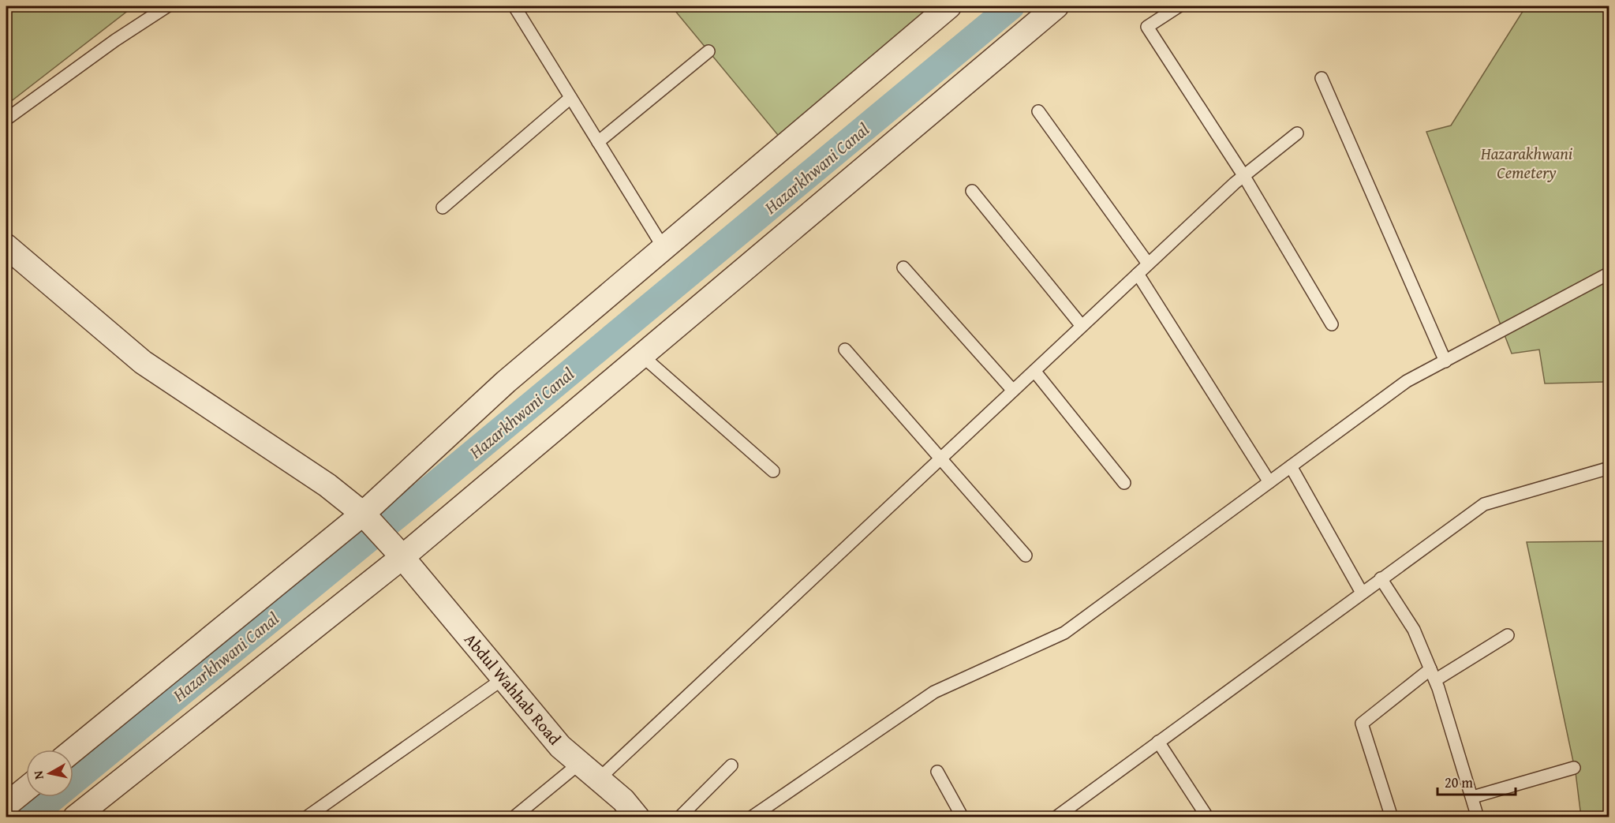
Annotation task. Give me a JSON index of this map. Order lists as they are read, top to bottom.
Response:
{
  "streets": {
    "street": ["Abdul Wahhab Road"]
  },
  "water": ["Hazarkhwani Canal"],
  "parks": ["Hazarakhwani Cemetery"],
  "scale_bar": "20 m",
  "north": "left"
}
